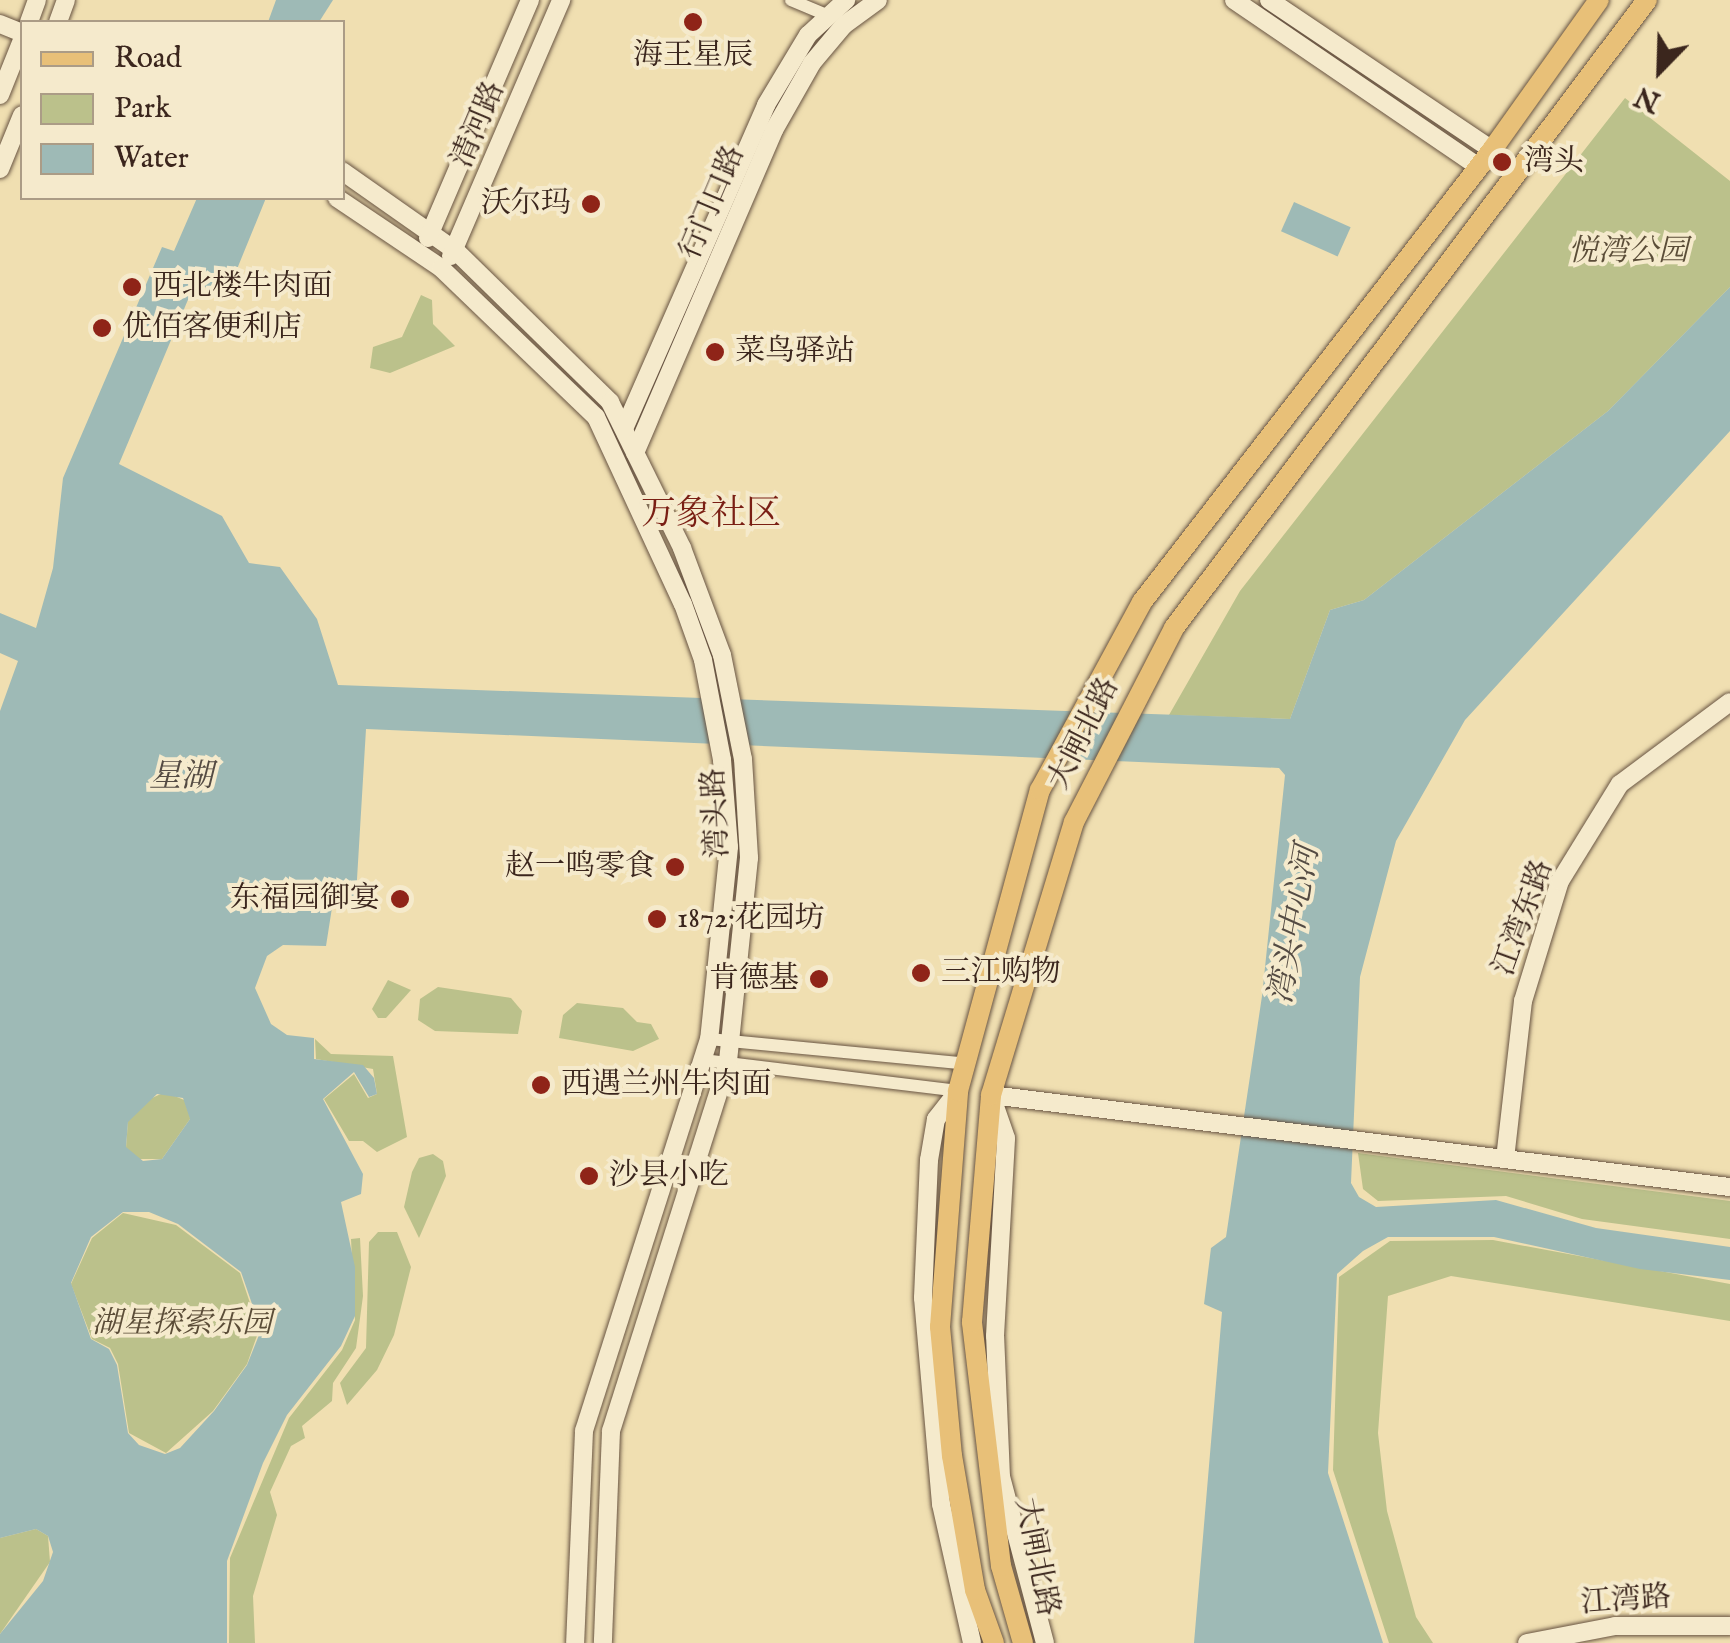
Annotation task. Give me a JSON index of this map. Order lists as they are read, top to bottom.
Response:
{
  "streets": {
    "main road": ["大闸北路"],
    "street": [
      "清河路",
      "行门口路",
      "湾头路",
      "江湾东路",
      "江湾路"
    ]
  },
  "crossings": [
    ["清河路", "湾头路"],
    ["行门口路", "湾头路"]
  ],
  "districts": ["万象社区"],
  "water": ["星湖", "湾头中心河"],
  "parks": ["悦湾公园", "湖星探索乐园"],
  "places": [
    "海王星辰",
    "湾头",
    "沃尔玛",
    "西北楼牛肉面",
    "优佰客便利店",
    "菜鸟驿站",
    "赵一鸣零食",
    "东福园御宴",
    "1872·花园坊",
    "三江购物",
    "肯德基",
    "西遇兰州牛肉面",
    "沙县小吃"
  ],
  "legend": ["Road", "Park", "Water"],
  "north": "bottom left"
}
